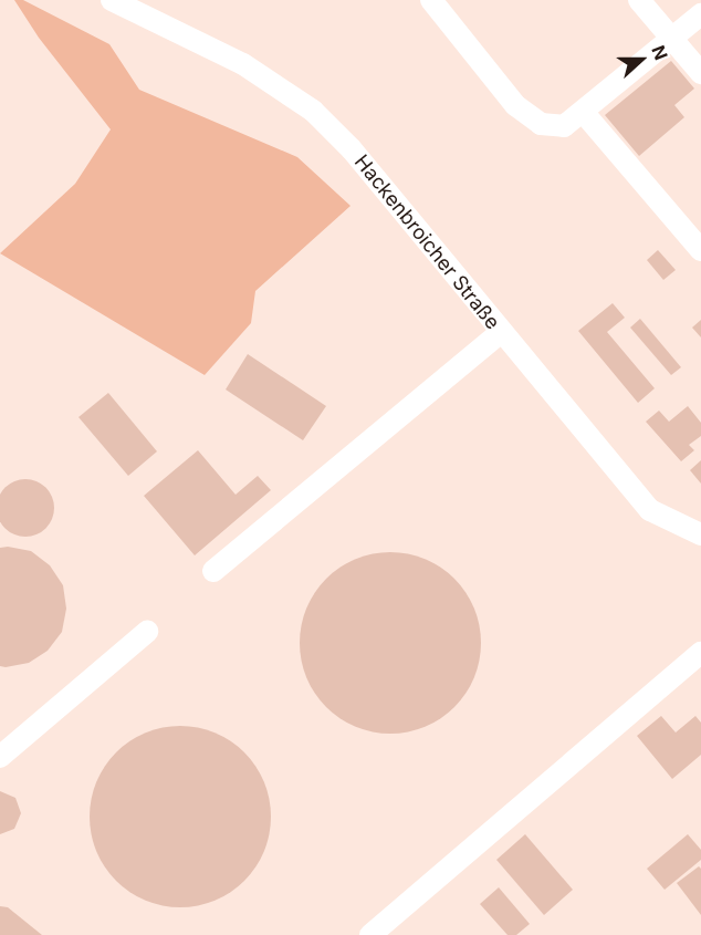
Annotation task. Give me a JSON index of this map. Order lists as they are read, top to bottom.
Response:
{
  "streets": {
    "lane": ["Hackenbroicher Straße"]
  },
  "north": "right"
}
